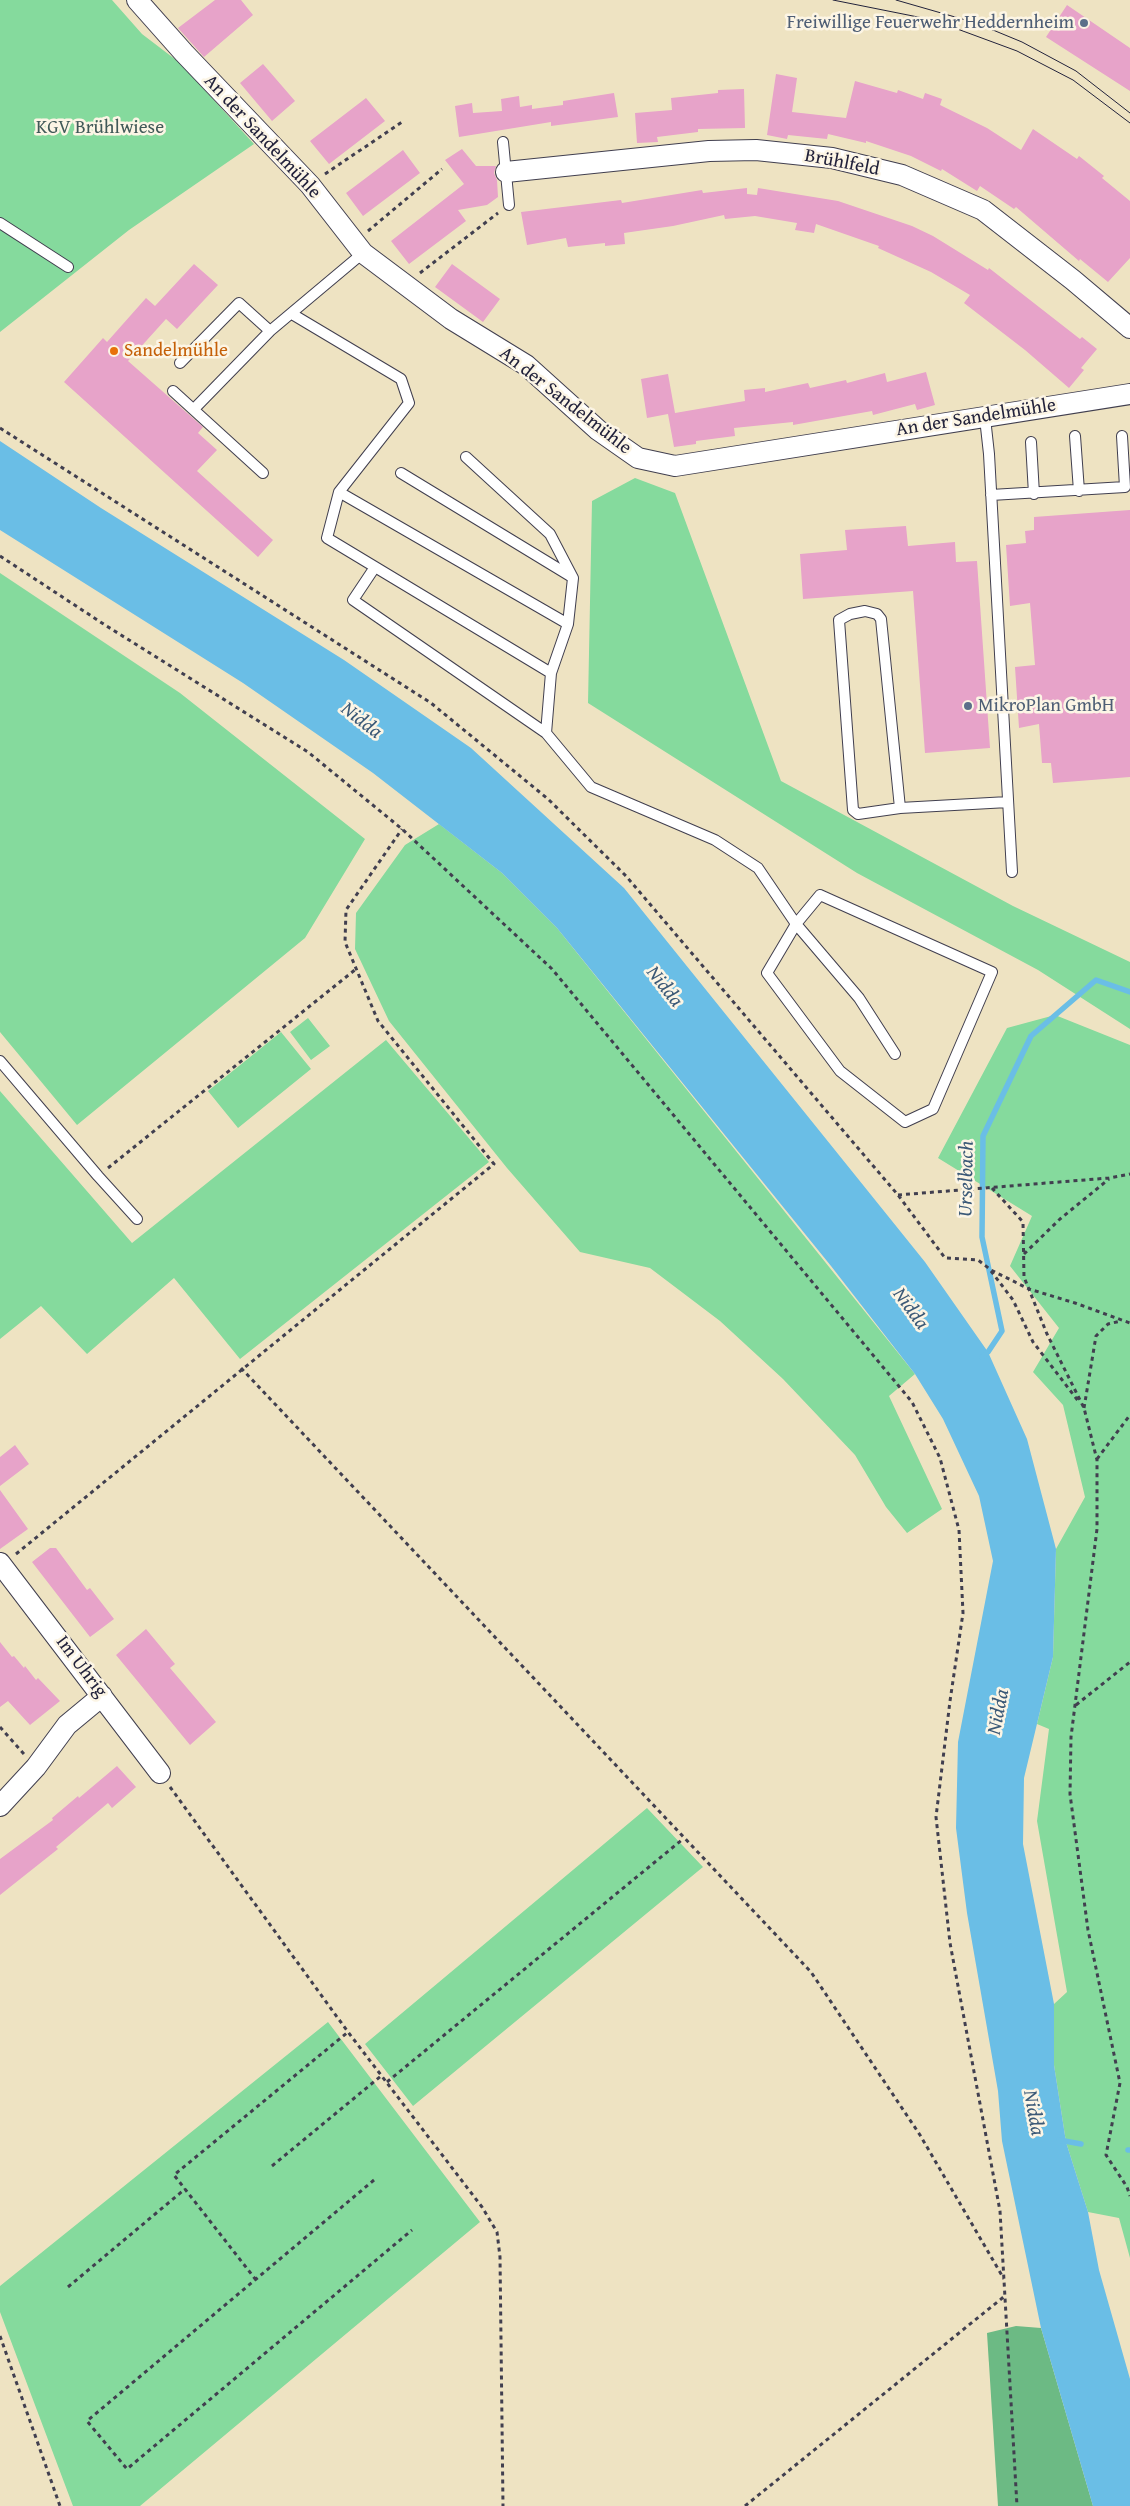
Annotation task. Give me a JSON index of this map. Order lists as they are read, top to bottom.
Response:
{
  "streets": {
    "street": ["An der Sandelmühle", "Brühlfeld", "Im Uhrig"]
  },
  "water": ["Nidda", "Urselbach"],
  "parks": ["KGV Brühlwiese"],
  "places": ["Freiwillige Feuerwehr Heddernheim", "Sandelmühle", "MikroPlan GmbH"]
}
